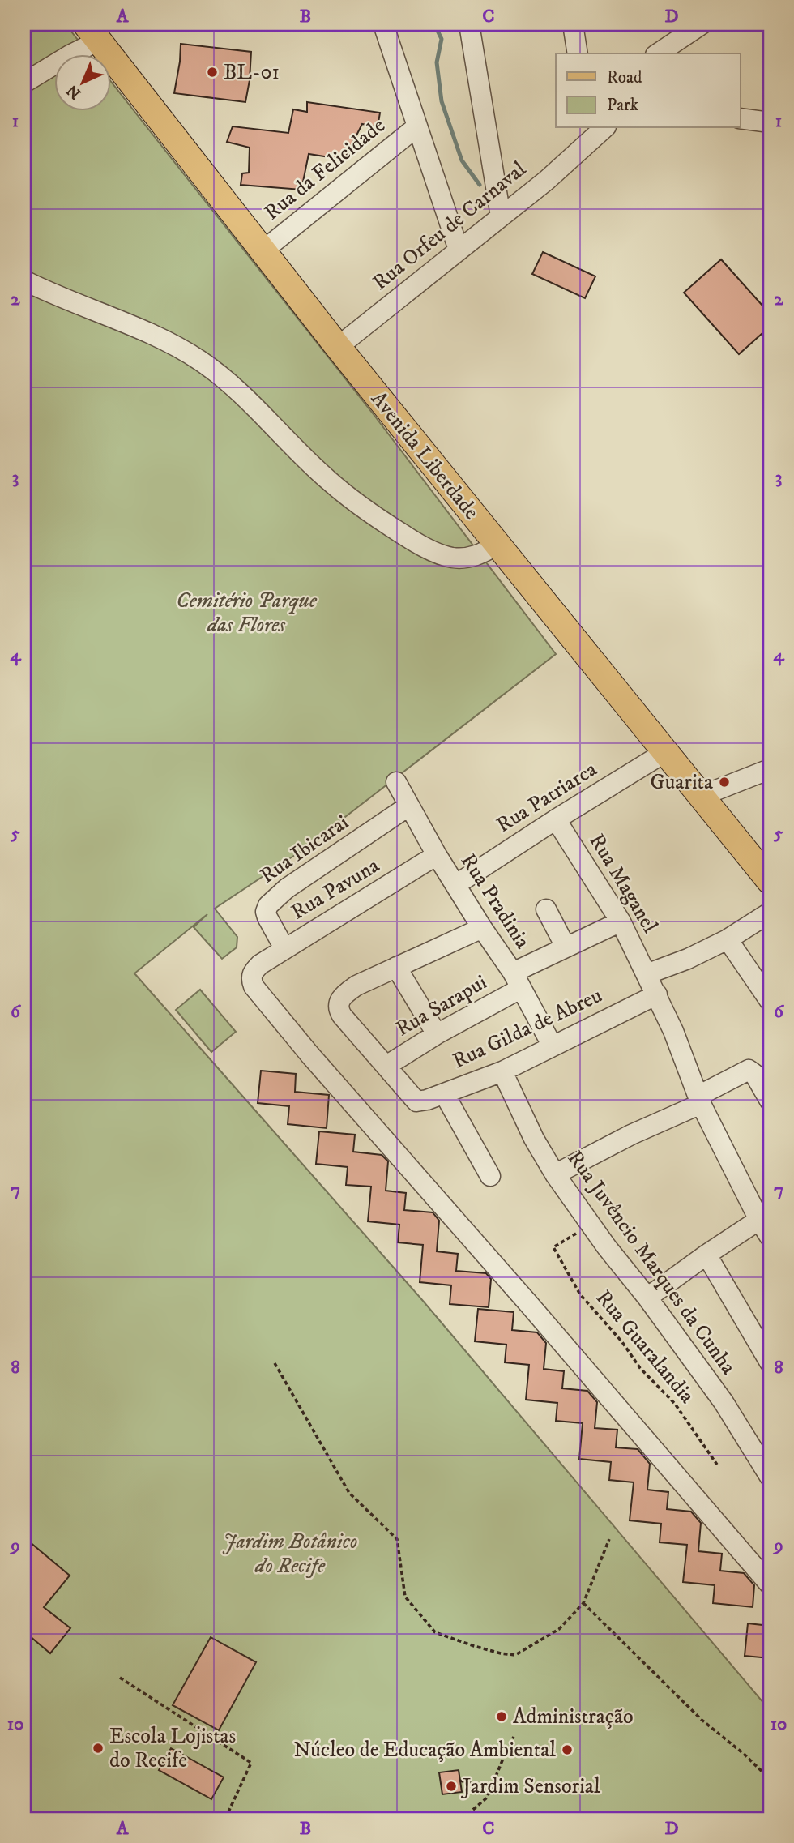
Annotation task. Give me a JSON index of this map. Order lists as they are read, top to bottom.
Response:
{
  "streets": {
    "main road": ["Avenida Liberdade"],
    "street": [
      "Rua da Felicidade",
      "Rua Orfeu de Carnaval",
      "Rua Patriarca",
      "Rua Ibicarai",
      "Rua Maganel",
      "Rua Pavuna",
      "Rua Pradinia",
      "Rua Sarapui",
      "Rua Gilda de Abreu",
      "Rua Juvêncio Marques da Cunha"
    ],
    "path": ["Rua Guaralandia"]
  },
  "crossings": [
    ["Rua da Felicidade", "Avenida Liberdade"],
    ["Rua Orfeu de Carnaval", "Avenida Liberdade"],
    ["Avenida Liberdade", "Rua Patriarca"],
    ["Rua Patriarca", "Rua Maganel"],
    ["Rua Patriarca", "Rua Pradinia"],
    ["Rua Ibicarai", "Rua Pavuna"],
    ["Rua Ibicarai", "Rua Pradinia"],
    ["Rua Maganel", "Rua Sarapui"],
    ["Rua Maganel", "Rua Gilda de Abreu"],
    ["Rua Pavuna", "Rua Pradinia"],
    ["Rua Pradinia", "Rua Sarapui"],
    ["Rua Pradinia", "Rua Gilda de Abreu"],
    ["Rua Sarapui", "Rua Gilda de Abreu"],
    ["Rua Gilda de Abreu", "Rua Juvêncio Marques da Cunha"],
    ["Rua Juvêncio Marques da Cunha", "Rua Guaralandia"]
  ],
  "parks": ["Cemitério Parque das Flores", "Jardim Botânico do Recife"],
  "places": [
    "BL-01",
    "Guarita",
    "Administração",
    "Escola Lojistas do Recife",
    "Núcleo de Educação Ambiental",
    "Jardim Sensorial"
  ],
  "legend": ["Road", "Park"],
  "north": "bottom left",
  "grid": {
    "columns": [
      "A",
      "B",
      "C",
      "D"
    ],
    "rows": [
      "1",
      "2",
      "3",
      "4",
      "5",
      "6",
      "7",
      "8",
      "9",
      "10"
    ]
  }
}
